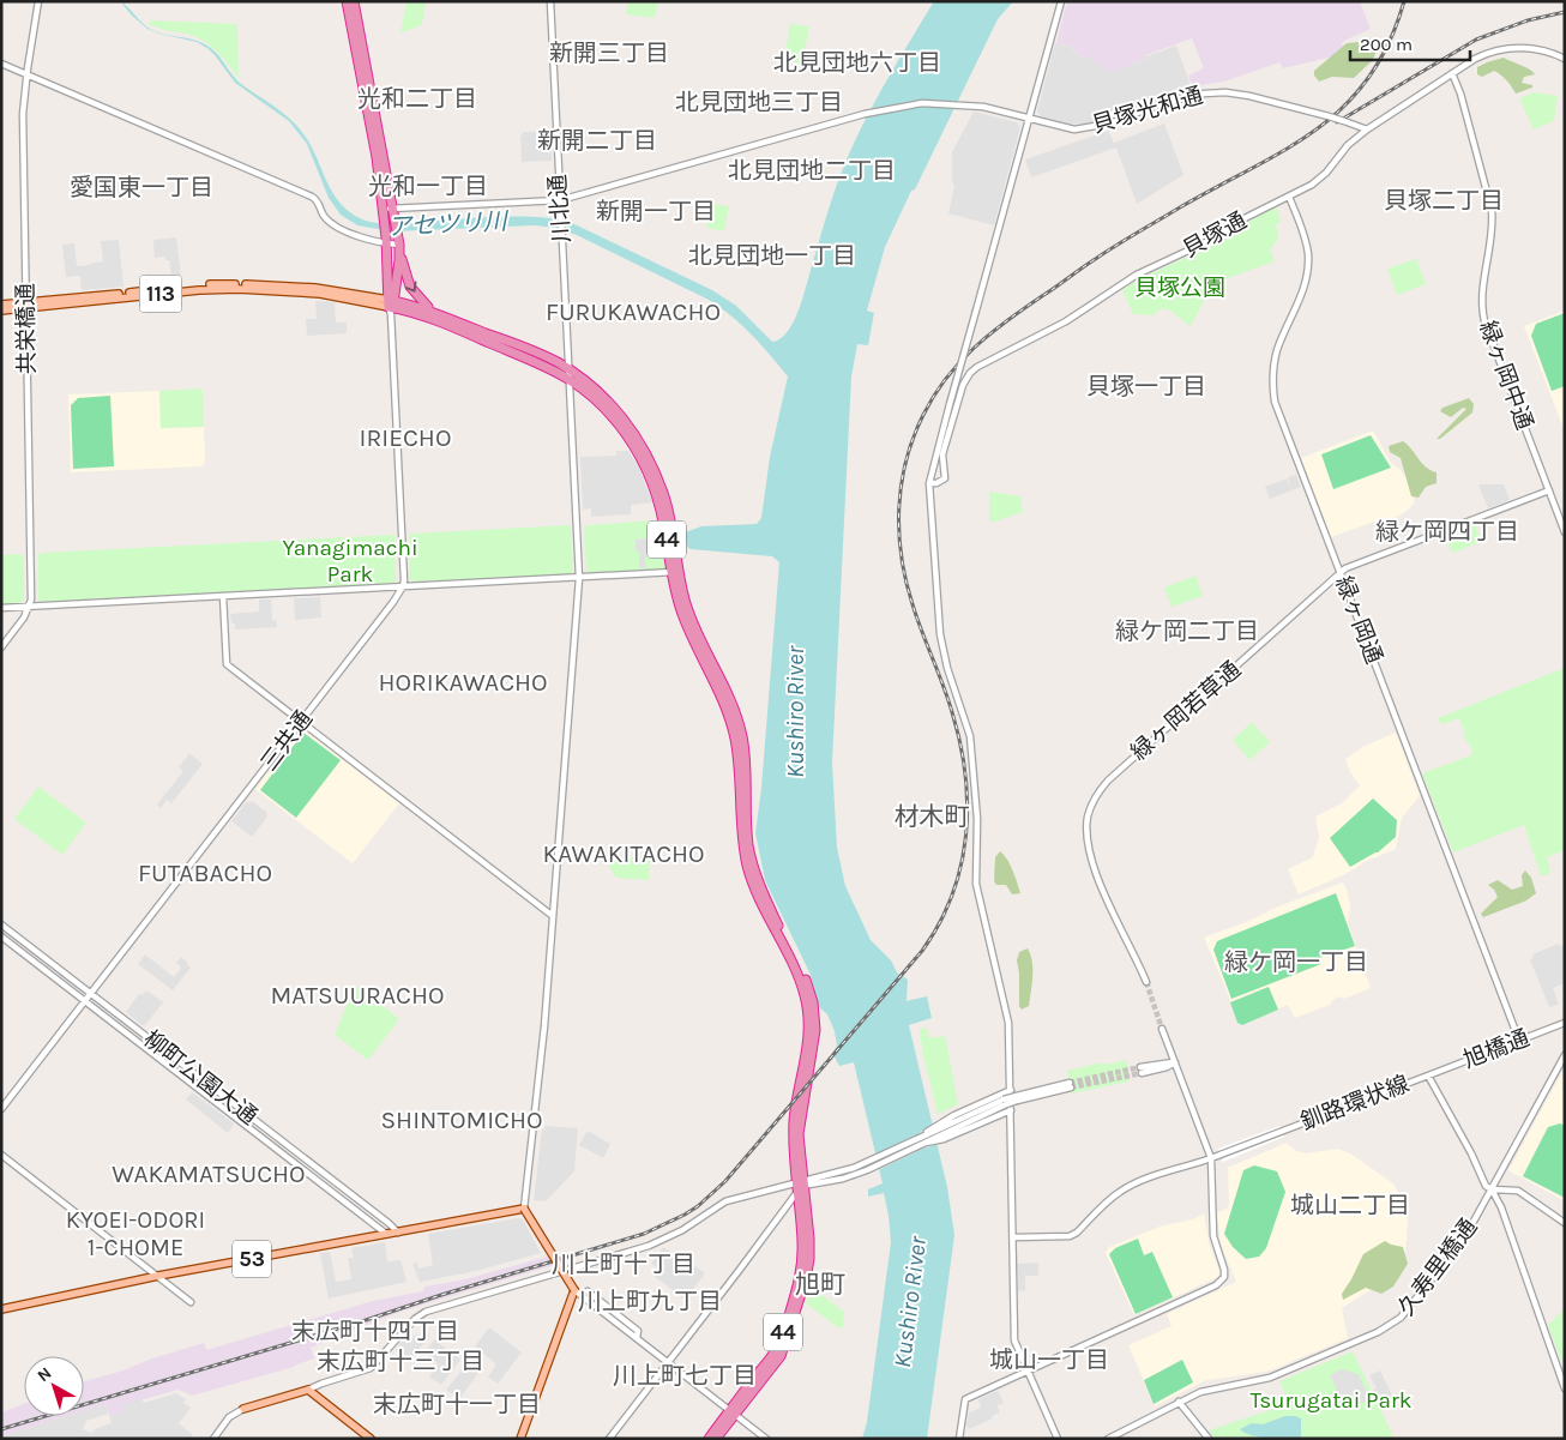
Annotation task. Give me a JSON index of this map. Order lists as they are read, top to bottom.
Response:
{
  "streets": {
    "highway": ["44"],
    "main road": ["113", "53"],
    "street": [
      "貝塚光和通",
      "川北通",
      "貝塚通",
      "共栄橋通",
      "緑ヶ岡中通",
      "緑ヶ岡通",
      "緑ヶ岡若草通",
      "三共通",
      "旭橋通",
      "柳町公園大通",
      "釧路環状線",
      "久寿里橋通"
    ]
  },
  "crossings": [
    ["貝塚光和通", "川北通"],
    ["貝塚光和通", "貝塚通"],
    ["川北通", "44"],
    ["川北通", "53"],
    ["貝塚通", "緑ヶ岡中通"],
    ["貝塚通", "緑ヶ岡通"],
    ["113", "共栄橋通"],
    ["113", "44"],
    ["緑ヶ岡中通", "緑ヶ岡若草通"],
    ["緑ヶ岡通", "緑ヶ岡若草通"],
    ["緑ヶ岡通", "旭橋通"],
    ["三共通", "柳町公園大通"],
    ["旭橋通", "釧路環状線"],
    ["柳町公園大通", "53"],
    ["釧路環状線", "久寿里橋通"]
  ],
  "districts": [
    "新開三丁目",
    "北見団地六丁目",
    "光和二丁目",
    "北見団地三丁目",
    "新開二丁目",
    "北見団地二丁目",
    "光和一丁目",
    "愛国東一丁目",
    "貝塚二丁目",
    "新開一丁目",
    "北見団地一丁目",
    "FURUKAWACHO",
    "貝塚一丁目",
    "IRIECHO",
    "緑ケ岡四丁目",
    "緑ケ岡二丁目",
    "HORIKAWACHO",
    "材木町",
    "KAWAKITACHO",
    "FUTABACHO",
    "緑ケ岡一丁目",
    "MATSUURACHO",
    "SHINTOMICHO",
    "WAKAMATSUCHO",
    "城山二丁目",
    "KYOEI-ODORI 1-CHOME",
    "川上町十丁目",
    "旭町",
    "川上町九丁目",
    "末広町十四丁目",
    "城山一丁目",
    "末広町十三丁目",
    "川上町七丁目",
    "末広町十一丁目"
  ],
  "water": ["アセツリ川", "Kushiro River"],
  "parks": ["貝塚公園", "Yanagimachi Park", "Tsurugatai Park"],
  "scale_bar": "200 m",
  "north": "top left"
}
